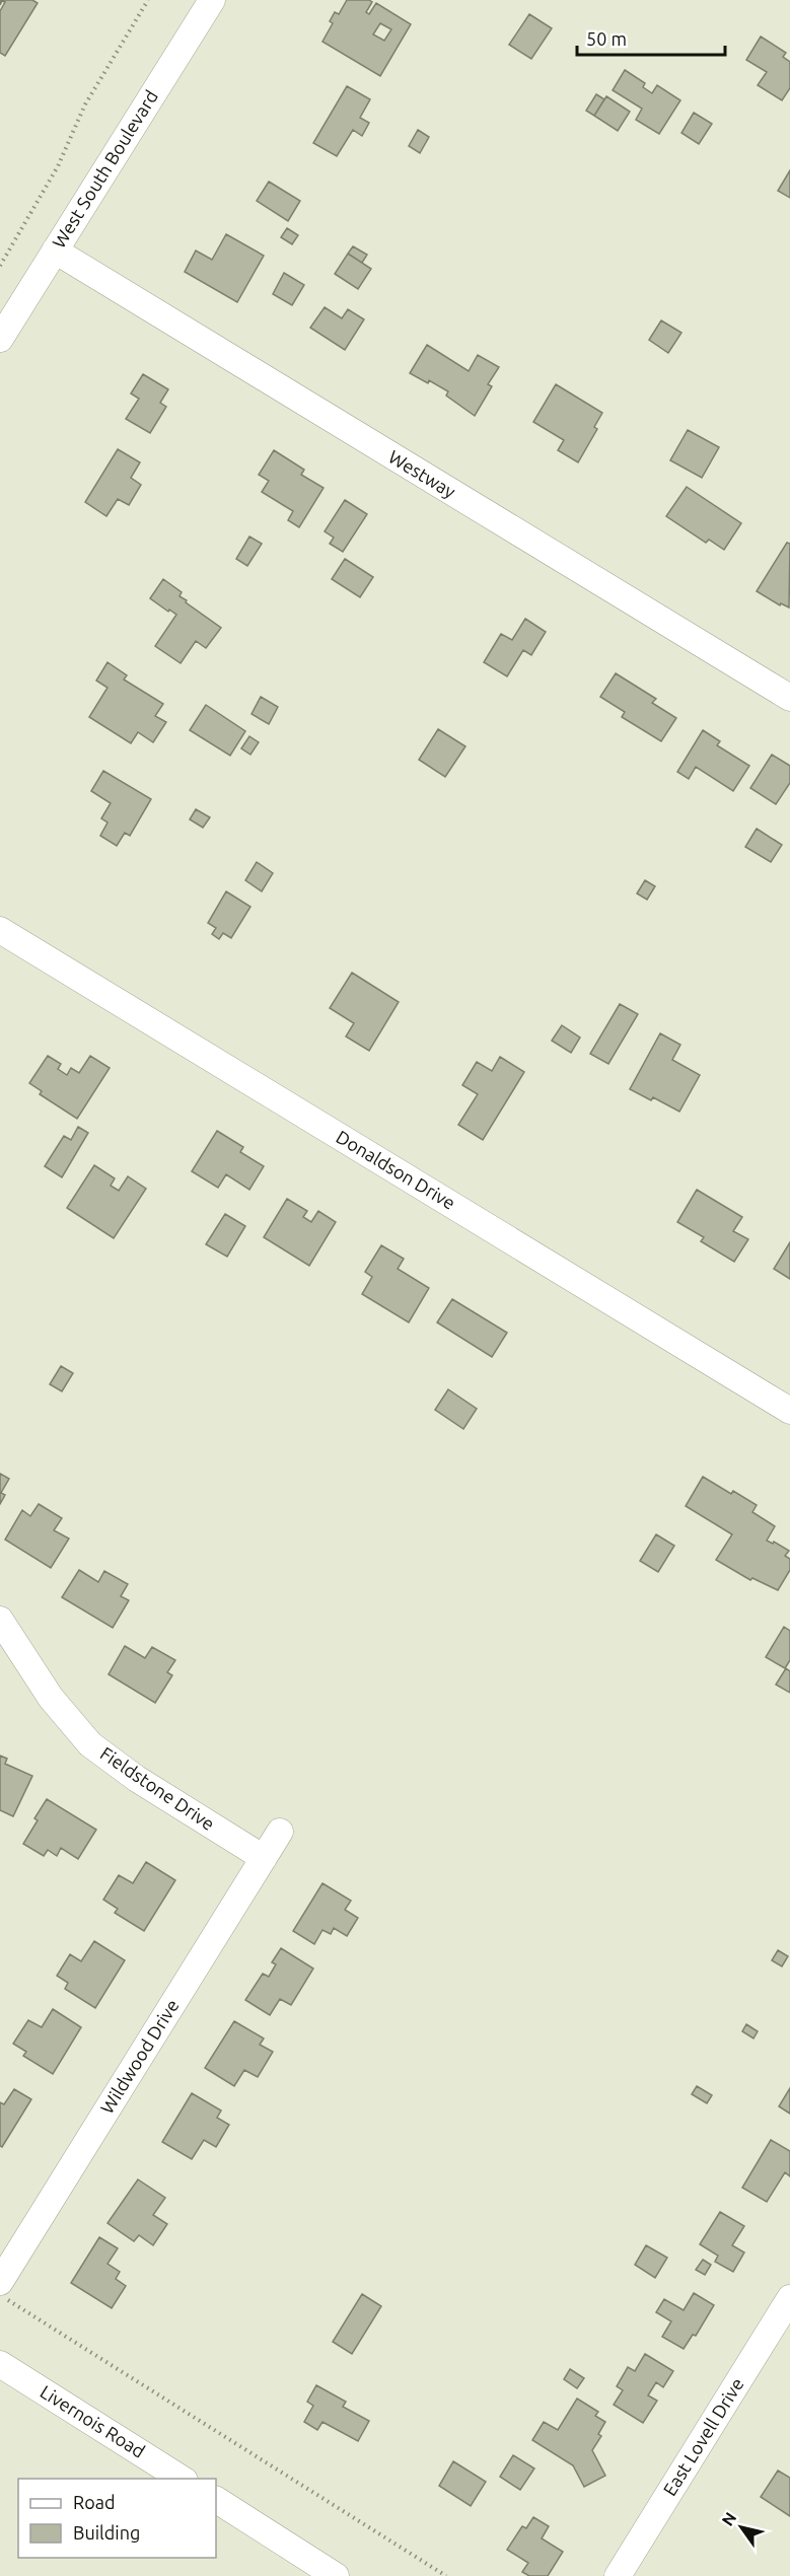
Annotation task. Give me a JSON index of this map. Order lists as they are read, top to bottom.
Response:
{
  "streets": {
    "street": [
      "West South Boulevard",
      "Westway",
      "Donaldson Drive",
      "Fieldstone Drive",
      "Wildwood Drive",
      "Livernois Road",
      "East Lovell Drive"
    ]
  },
  "crossings": [
    ["West South Boulevard", "Westway"],
    ["Fieldstone Drive", "Wildwood Drive"]
  ],
  "legend": ["Road", "Building"],
  "scale_bar": "50 m",
  "north": "top left"
}
